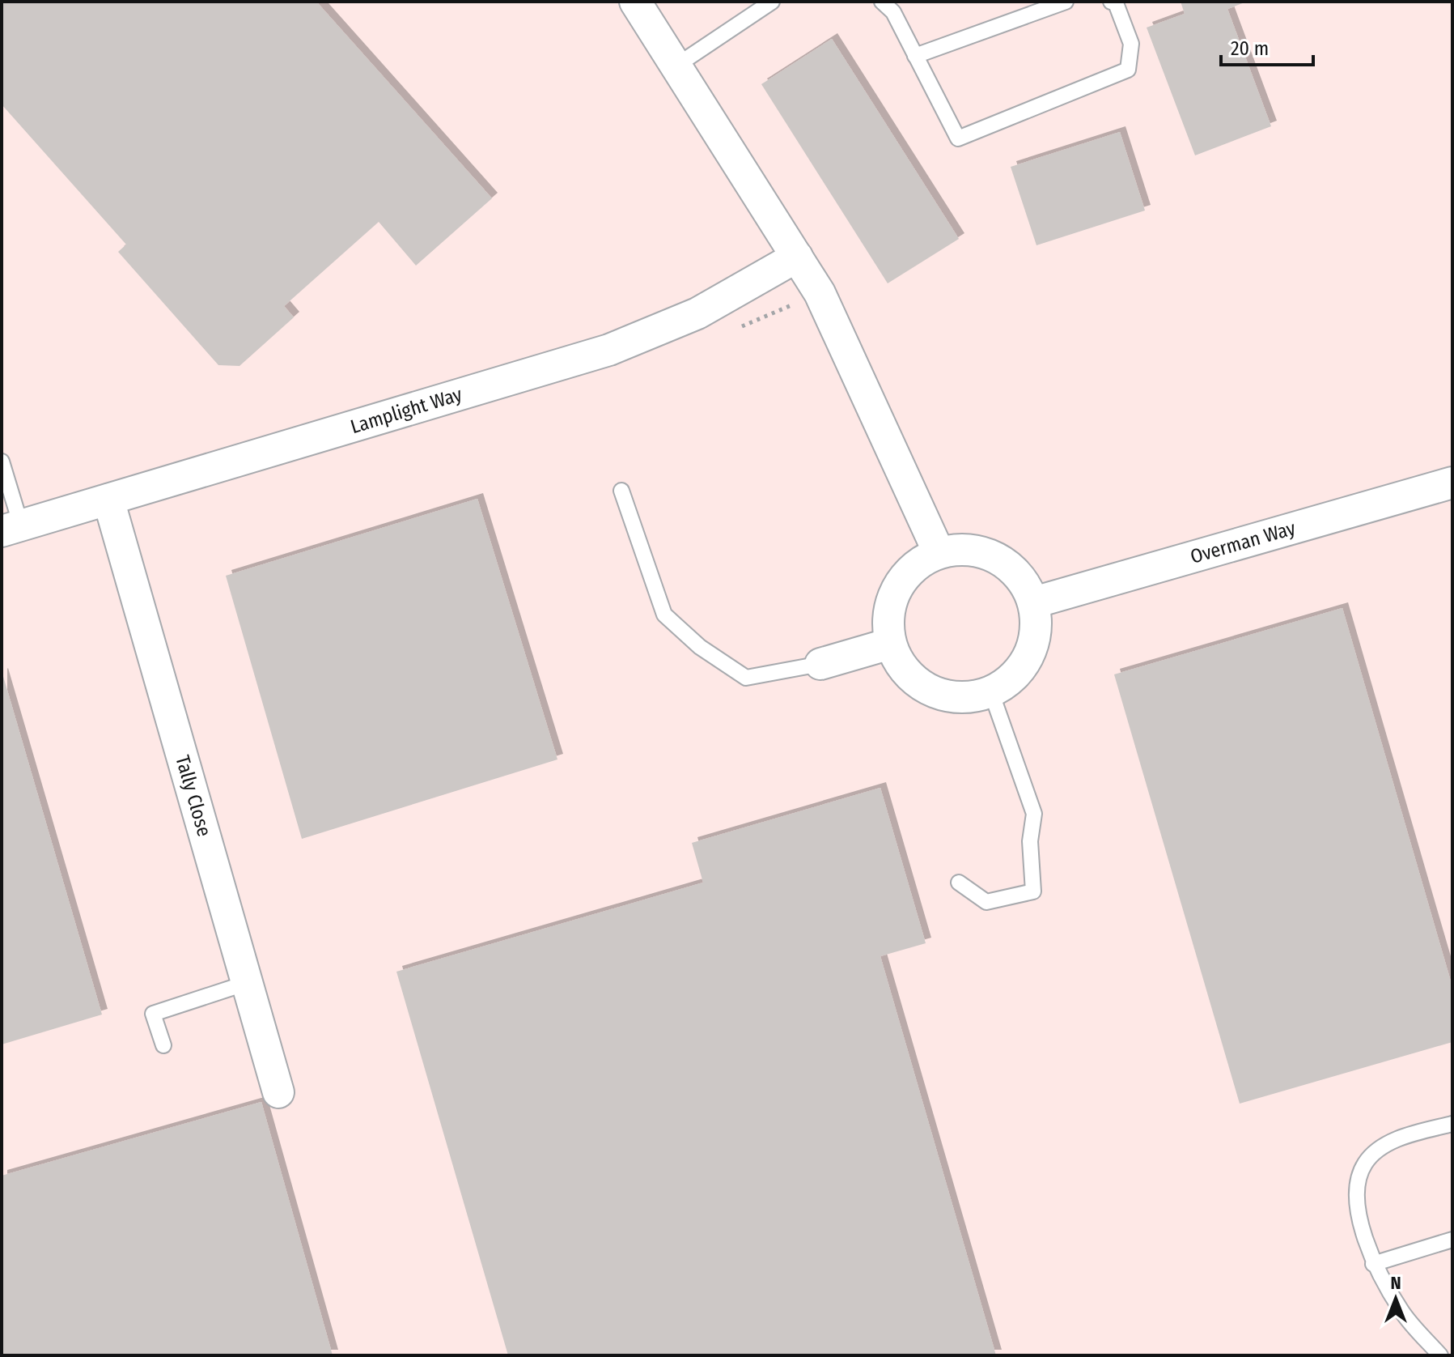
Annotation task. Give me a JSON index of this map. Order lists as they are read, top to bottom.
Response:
{
  "streets": {
    "street": ["Lamplight Way", "Overman Way", "Tally Close"]
  },
  "crossings": [
    ["Lamplight Way", "Tally Close"]
  ],
  "scale_bar": "20 m",
  "north": "top"
}
